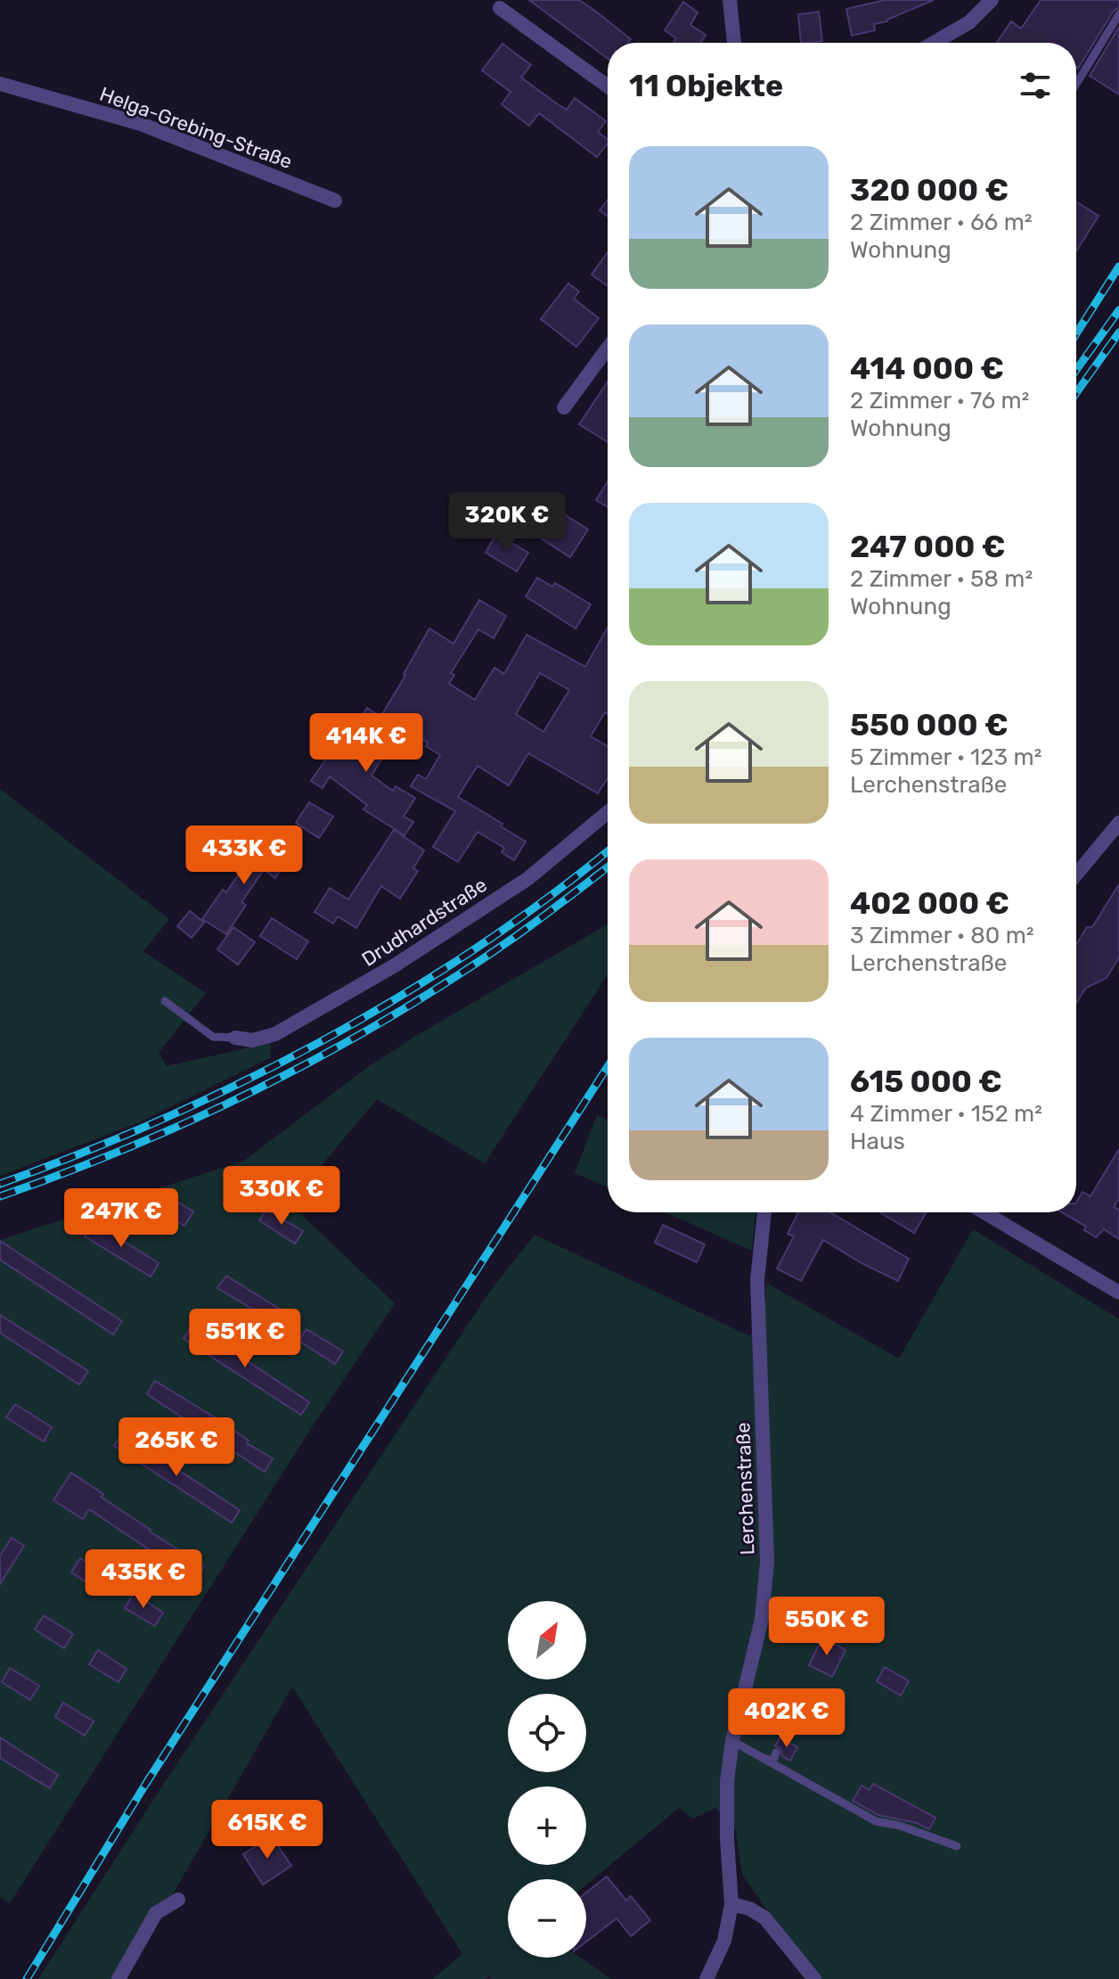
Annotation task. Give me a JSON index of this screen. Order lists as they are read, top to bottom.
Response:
{
  "streets": {
    "street": ["Helga-Grebing-Straße", "Drudhardstraße", "Lerchenstraße"]
  },
  "north": "top right",
  "page": {
    "heading": "11 Objekte",
    "list": [
      {
        "name": "320 000 €",
        "note": "2 Zimmer · 66 m² · Wohnung"
      },
      {
        "name": "414 000 €",
        "note": "2 Zimmer · 76 m² · Wohnung"
      },
      {
        "name": "247 000 €",
        "note": "2 Zimmer · 58 m² · Wohnung"
      },
      {
        "name": "550 000 €",
        "note": "5 Zimmer · 123 m² · Lerchenstraße"
      },
      {
        "name": "402 000 €",
        "note": "3 Zimmer · 80 m² · Lerchenstraße"
      },
      {
        "name": "615 000 €",
        "note": "4 Zimmer · 152 m² · Haus"
      }
    ],
    "price": [
      "320K €",
      "414K €",
      "433K €",
      "330K €",
      "247K €",
      "551K €",
      "265K €",
      "435K €",
      "550K €",
      "402K €",
      "615K €"
    ],
    "map_buttons": ["+", "−"]
  }
}
